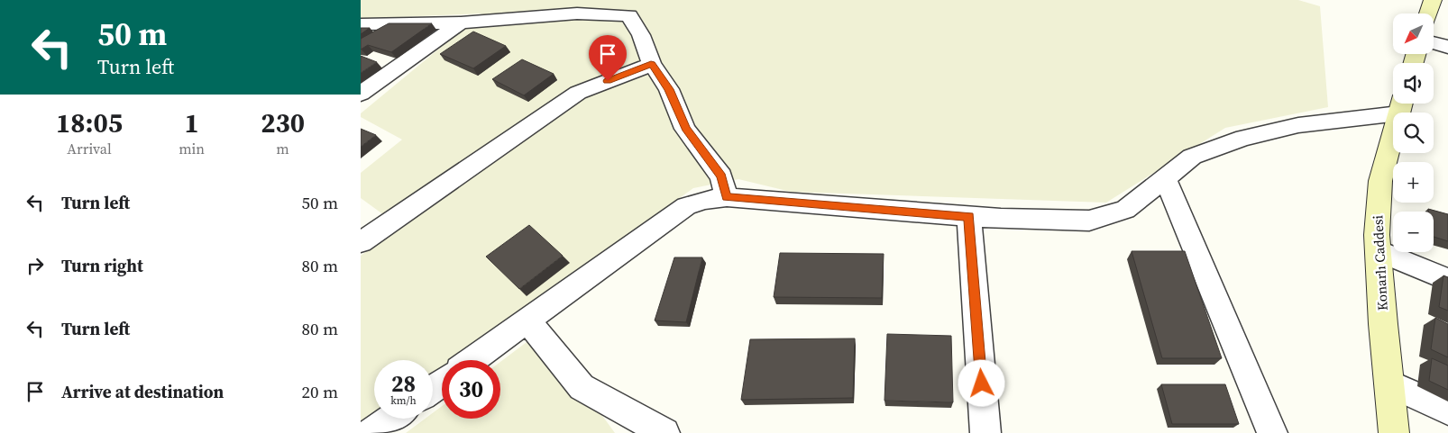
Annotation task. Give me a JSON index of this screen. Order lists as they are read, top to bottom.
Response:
{
  "streets": {
    "street": ["Konarlı Caddesi"]
  },
  "north": "bottom left",
  "page": {
    "turn": ["50 m", "Turn left"],
    "map_buttons": ["+", "−"],
    "eta": [
      "18:05",
      "Arrival",
      "1",
      "min",
      "230",
      "m"
    ],
    "list": [
      {
        "name": "Turn left",
        "value": "50 m"
      },
      {
        "name": "Turn right",
        "value": "80 m"
      },
      {
        "name": "Turn left",
        "value": "80 m"
      },
      {
        "name": "Arrive at destination",
        "value": "20 m"
      }
    ],
    "speed": "28 km/h",
    "limit": "30"
  }
}
